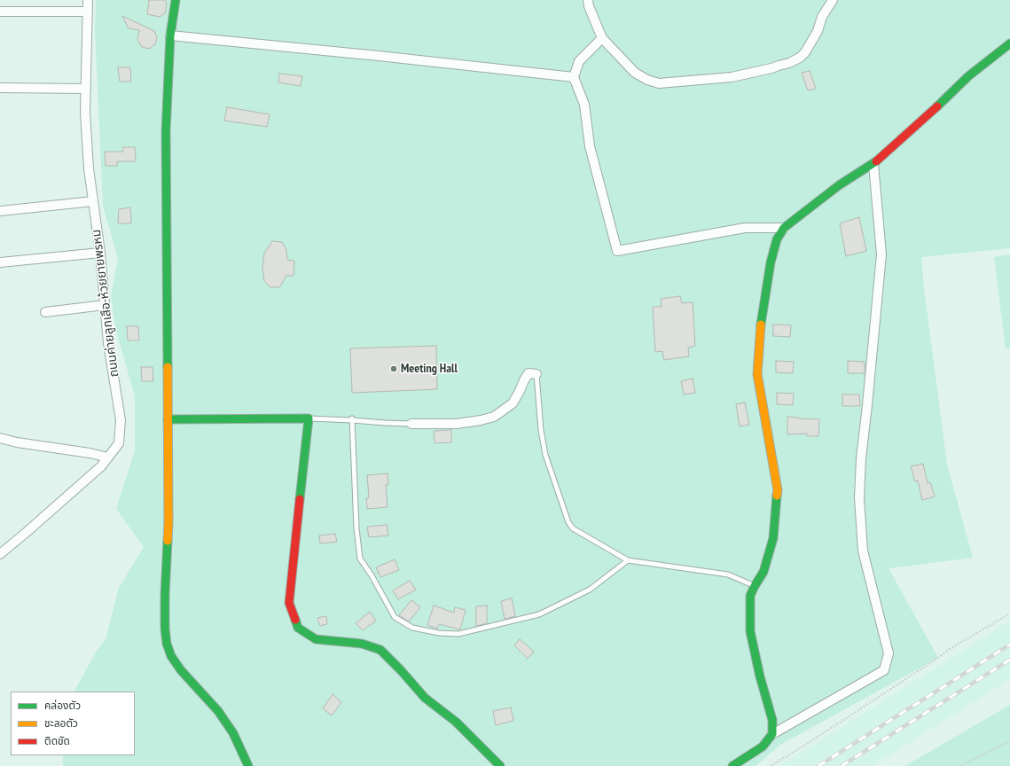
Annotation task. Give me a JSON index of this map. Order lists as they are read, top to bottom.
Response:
{
  "streets": {
    "street": ["ถนนค่ายลูกเสึอ-ห้วยยายพรหม"]
  },
  "places": ["Meeting Hall"],
  "legend": ["คล่องตัว", "ชะลอตัว", "ติดขัด"]
}
